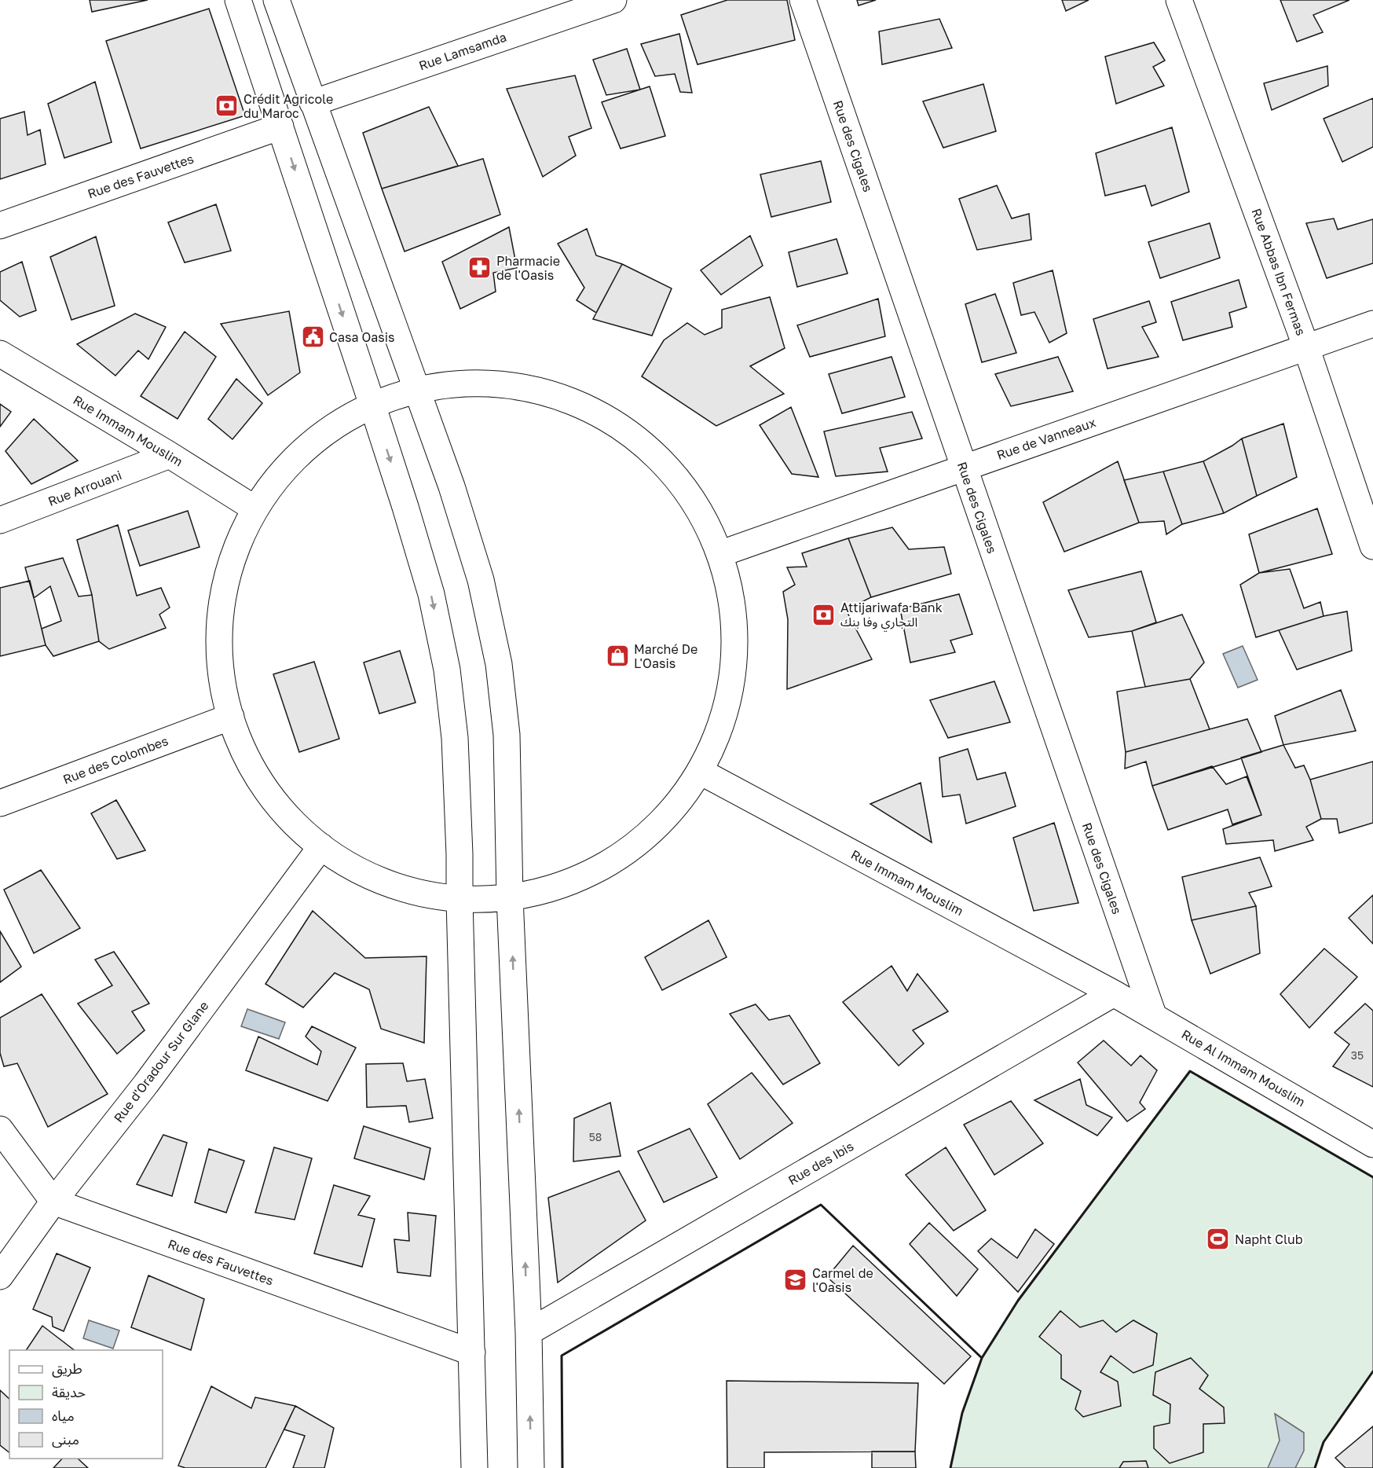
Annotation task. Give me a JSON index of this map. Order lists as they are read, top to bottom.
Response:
{
  "streets": {
    "street": [
      "Rue Lamsamda",
      "Rue des Cigales",
      "Rue des Fauvettes",
      "Rue Abbas Ibn Fermas",
      "Rue Immam Mouslim",
      "Rue de Vanneaux",
      "Rue Arrouani",
      "Rue des Colombes",
      "Rue d'Oradour Sur Glane",
      "Rue Al Immam Mouslim",
      "Rue des Ibis"
    ]
  },
  "crossings": [
    ["Rue des Cigales", "Rue de Vanneaux"],
    ["Rue des Cigales", "Rue Al Immam Mouslim"],
    ["Rue des Fauvettes", "Rue d'Oradour Sur Glane"],
    ["Rue Abbas Ibn Fermas", "Rue de Vanneaux"],
    ["Rue Immam Mouslim", "Rue Arrouani"],
    ["Rue Immam Mouslim", "Rue Al Immam Mouslim"],
    ["Rue Immam Mouslim", "Rue des Ibis"],
    ["Rue Al Immam Mouslim", "Rue des Ibis"]
  ],
  "places": {
    "bank": ["Crédit Agricole du Maroc", "Attijariwafa Bank التجاري وفا بنك"],
    "pharmacy": ["Pharmacie de l'Oasis"],
    "public building": ["Casa Oasis"],
    "shop": ["Marché De L'Oasis"],
    "sports": ["Napht Club"],
    "school or university": ["Carmel de l'Oasis"]
  },
  "house_numbers": ["35", "58"],
  "legend": [
    "طريق",
    "حديقة",
    "مياه",
    "مبنى"
  ]
}
